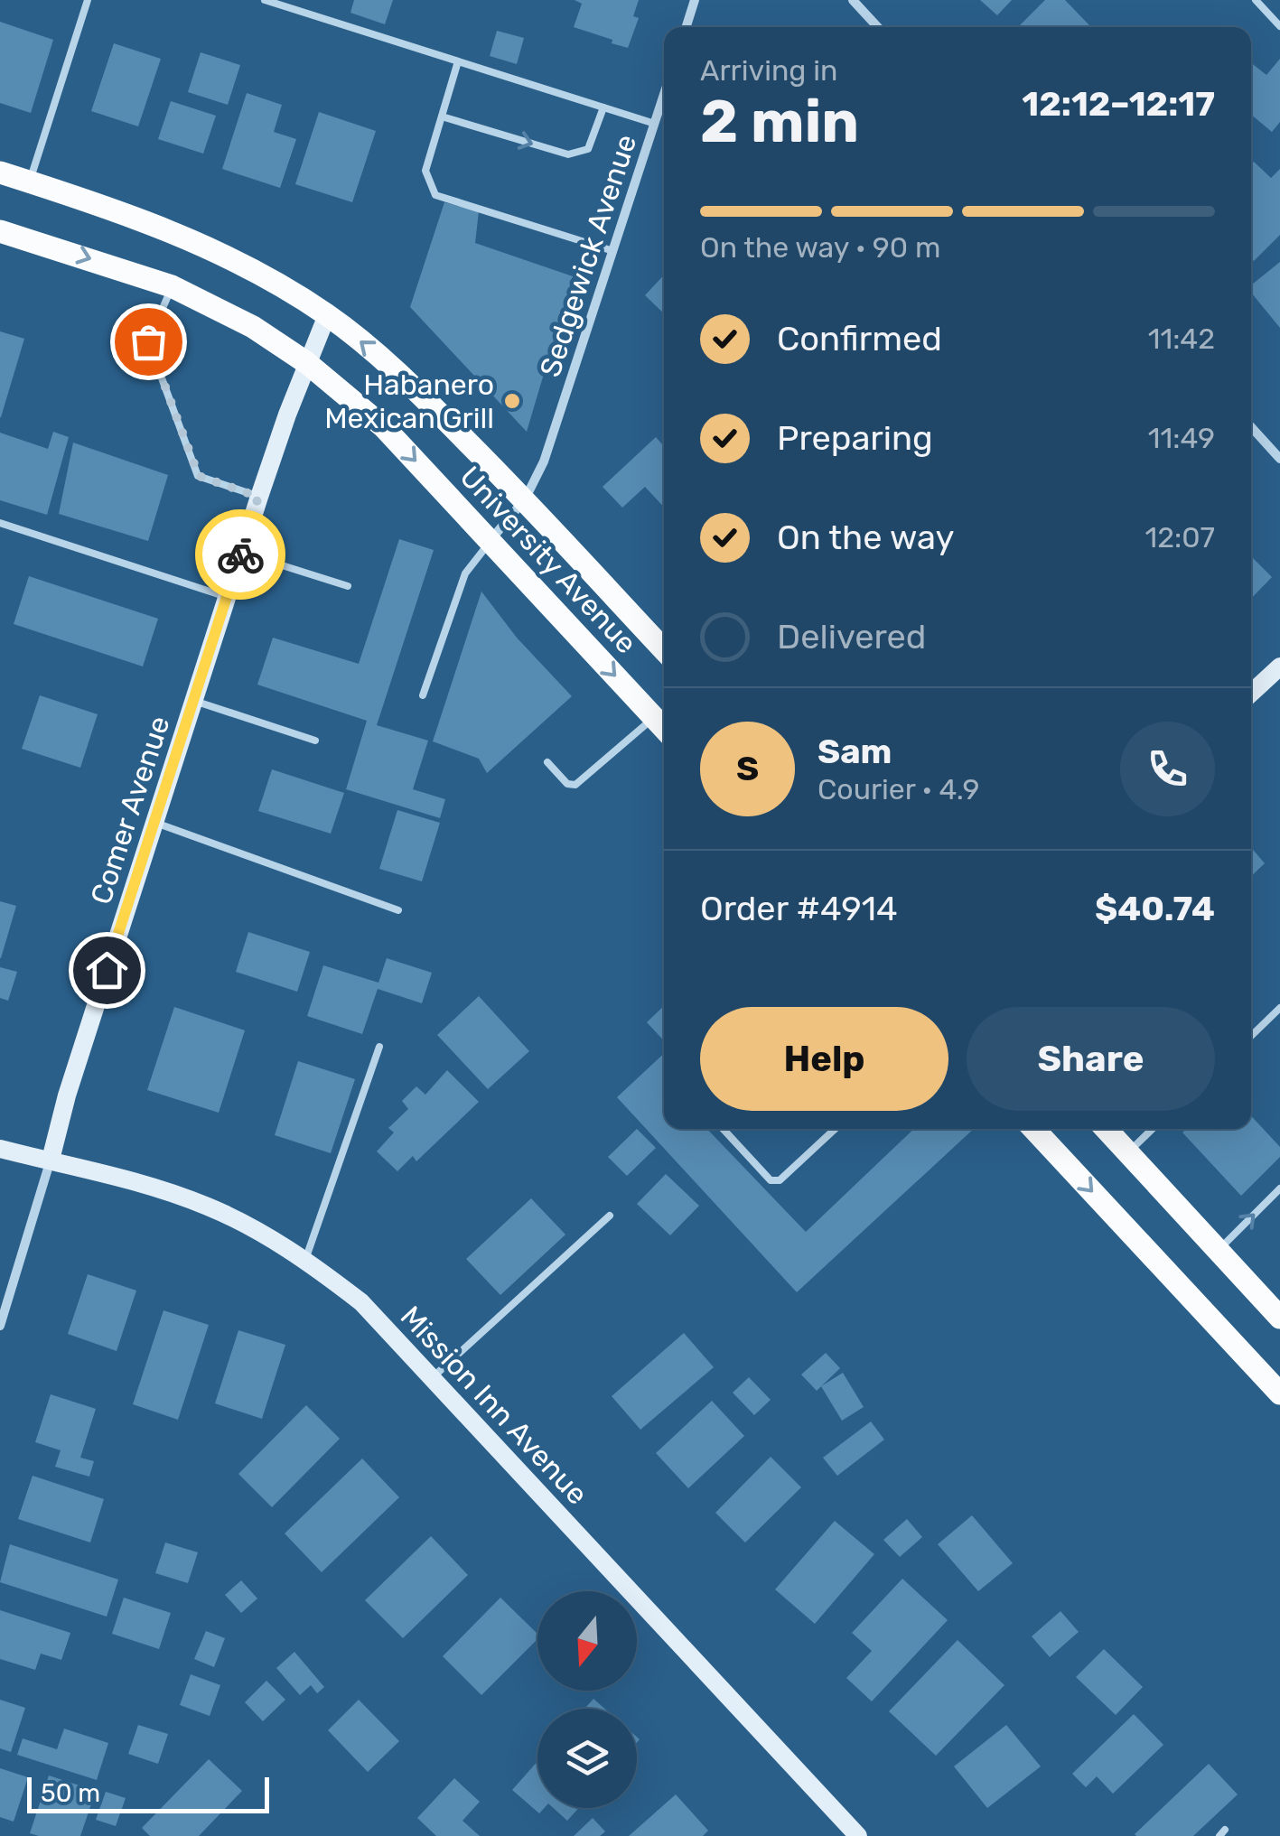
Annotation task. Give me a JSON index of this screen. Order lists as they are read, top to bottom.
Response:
{
  "streets": {
    "main road": ["University Avenue", "Comer Avenue", "Mission Inn Avenue"],
    "street": ["Sedgewick Avenue"]
  },
  "crossings": [
    ["Sedgewick Avenue", "University Avenue"],
    ["University Avenue", "Comer Avenue"],
    ["Comer Avenue", "Mission Inn Avenue"]
  ],
  "places": ["Habanero Mexican Grill"],
  "scale_bar": "50 m",
  "north": "bottom",
  "page": {
    "heading": ["2 min", "Arriving in", "12:12–12:17"],
    "panel": [
      "Sam",
      "Courier · 4.9",
      "Order #4914",
      "$40.74"
    ],
    "bar": "On the way · 90 m",
    "list": [
      ["Confirmed", "11:42"],
      ["Preparing", "11:49"],
      ["On the way", "12:07"],
      "Delivered"
    ],
    "round": "S",
    "buttons": ["Help", "Share"],
    "scale": "50 m"
  }
}
